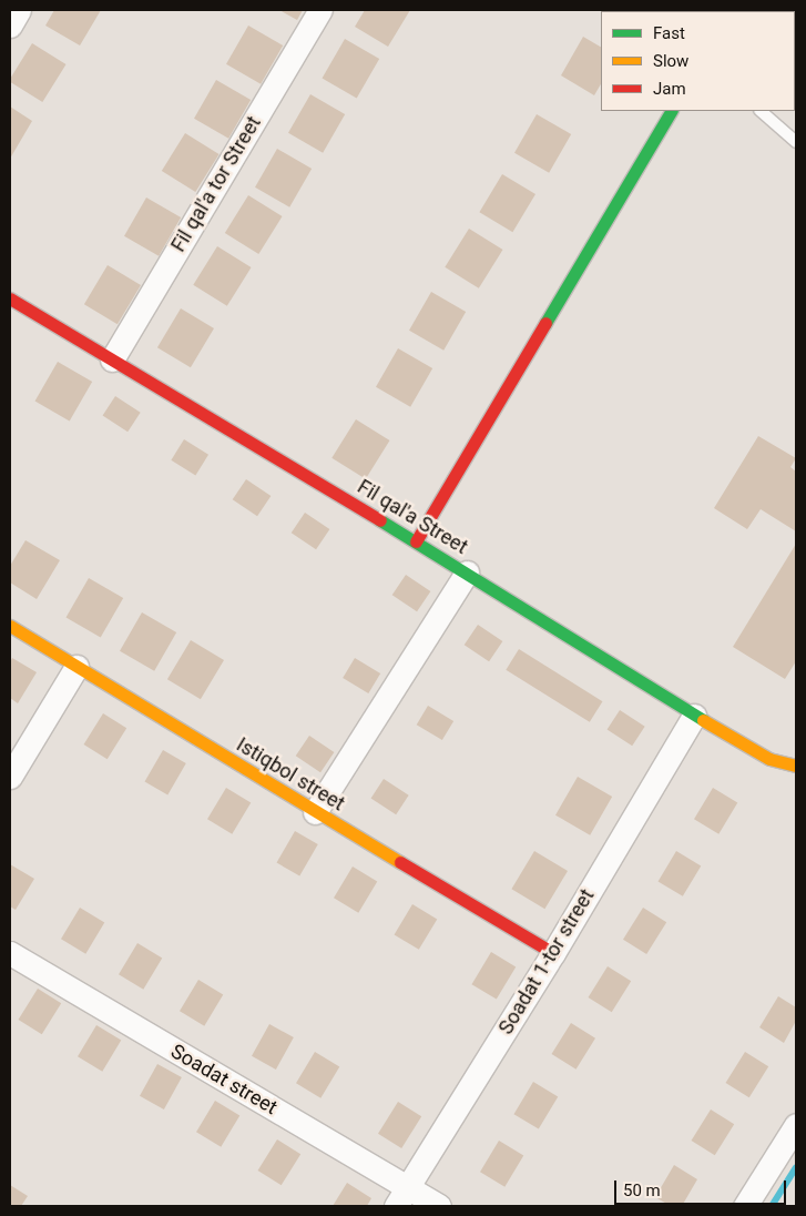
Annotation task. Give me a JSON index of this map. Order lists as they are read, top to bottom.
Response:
{
  "streets": {
    "street": [
      "Fil qal'a tor Street",
      "Fil qal'a Street",
      "Istiqbol street",
      "Soadat 1-tor street",
      "Soadat street"
    ]
  },
  "crossings": [
    ["Fil qal'a tor Street", "Fil qal'a Street"],
    ["Fil qal'a Street", "Soadat 1-tor street"],
    ["Istiqbol street", "Soadat 1-tor street"],
    ["Soadat 1-tor street", "Soadat street"]
  ],
  "legend": ["Fast", "Slow", "Jam"],
  "scale_bar": "50 m"
}
